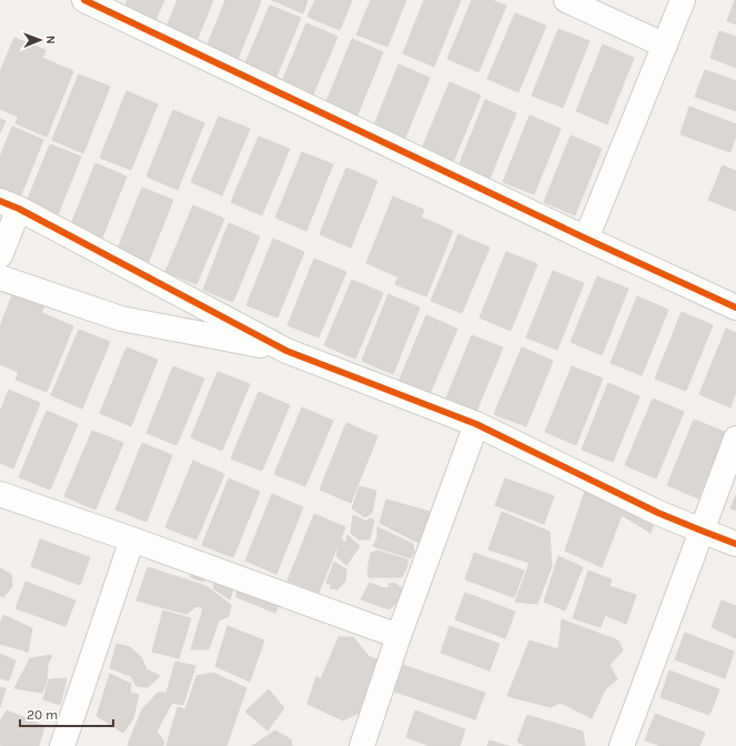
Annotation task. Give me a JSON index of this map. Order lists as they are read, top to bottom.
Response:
{
  "scale_bar": "20 m",
  "north": "right"
}
